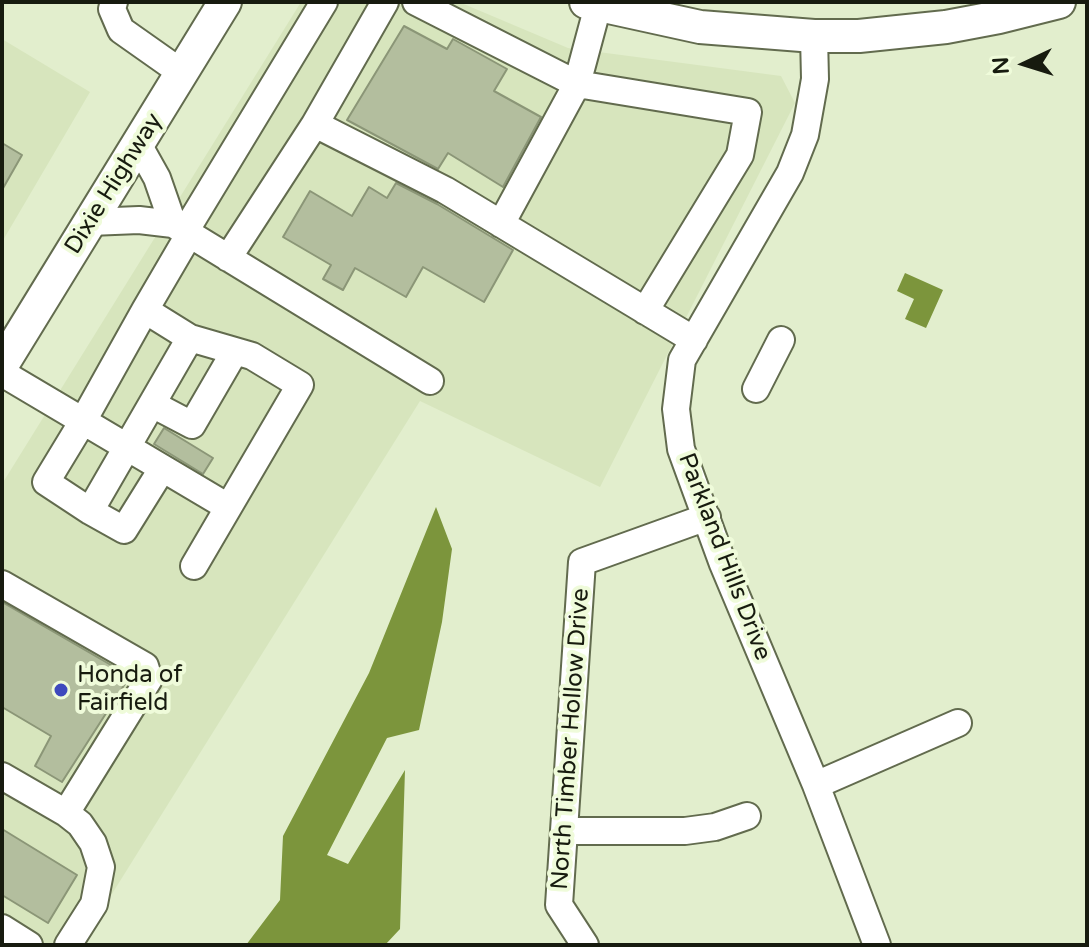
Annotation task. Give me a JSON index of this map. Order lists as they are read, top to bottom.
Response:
{
  "streets": {
    "main road": ["Dixie Highway"],
    "street": ["Parkland Hills Drive", "North Timber Hollow Drive"]
  },
  "crossings": [
    ["Parkland Hills Drive", "North Timber Hollow Drive"]
  ],
  "places": ["Honda of Fairfield"],
  "north": "left"
}
